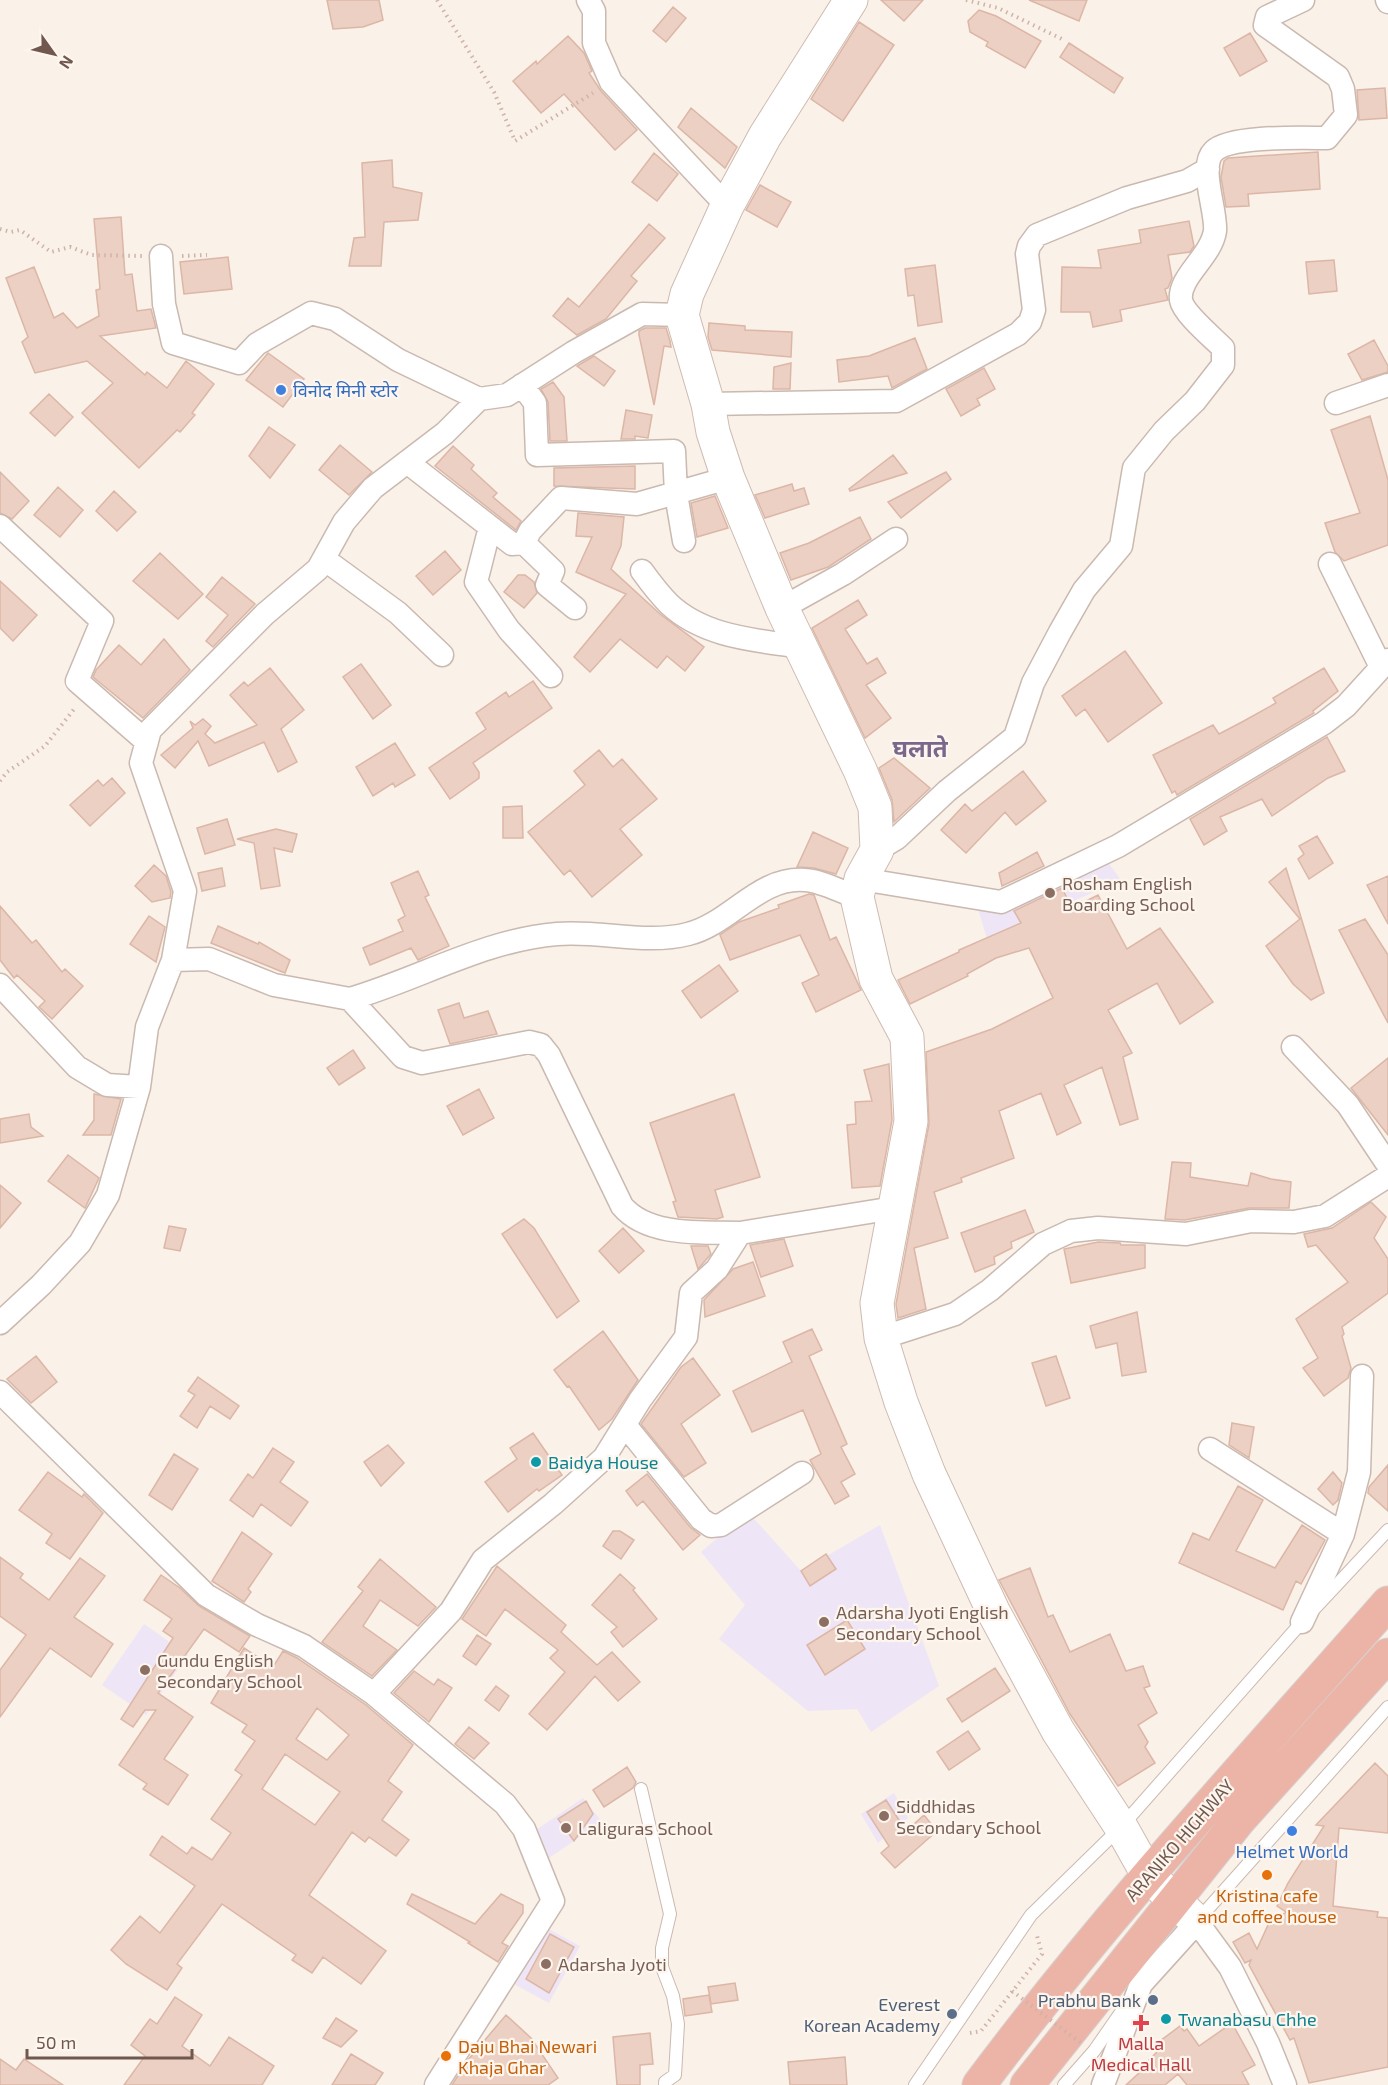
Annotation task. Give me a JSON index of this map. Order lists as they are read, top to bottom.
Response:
{
  "streets": {
    "highway": ["ARANIKO HIGHWAY"]
  },
  "districts": ["घलाते"],
  "places": {
    "other": [
      "विनोद मिनी स्टोर",
      "Rosham English Boarding School",
      "Baidya House",
      "Adarsha Jyoti English Secondary School",
      "Gundu English Secondary School",
      "Siddhidas Secondary School",
      "Laliguras School",
      "Helmet World",
      "Kristina cafe and coffee house",
      "Adarsha Jyoti",
      "Prabhu Bank",
      "Everest Korean Academy",
      "Twanabasu Chhe",
      "Daju Bhai Newari Khaja Ghar"
    ],
    "health": ["Malla Medical Hall"]
  },
  "scale_bar": "50 m",
  "north": "bottom right"
}
